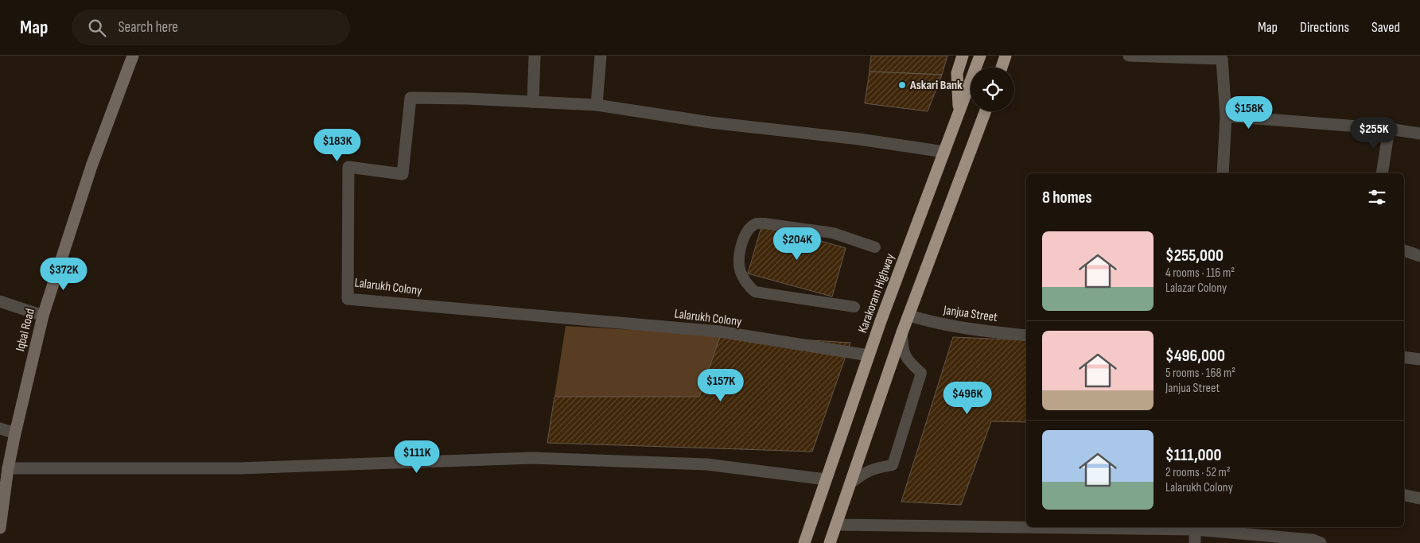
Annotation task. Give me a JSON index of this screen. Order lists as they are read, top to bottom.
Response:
{
  "streets": {
    "highway": ["Karakoram Highway"],
    "street": ["Lalarukh Colony", "Janjua Street", "Iqbal Road"]
  },
  "crossings": [
    ["Lalarukh Colony", "Karakoram Highway"]
  ],
  "places": ["Askari Bank"],
  "page": {
    "header": "Map",
    "search": "Search here",
    "nav": ["Map", "Directions", "Saved"],
    "price": [
      "$158K",
      "$255K",
      "$183K",
      "$204K",
      "$372K",
      "$157K",
      "$496K",
      "$111K"
    ],
    "heading": "8 homes",
    "list": [
      {
        "name": "$255,000",
        "note": "4 rooms · 116 m² · Lalazar Colony"
      },
      {
        "name": "$496,000",
        "note": "5 rooms · 168 m² · Janjua Street"
      },
      {
        "name": "$111,000",
        "note": "2 rooms · 52 m² · Lalarukh Colony"
      }
    ]
  }
}
